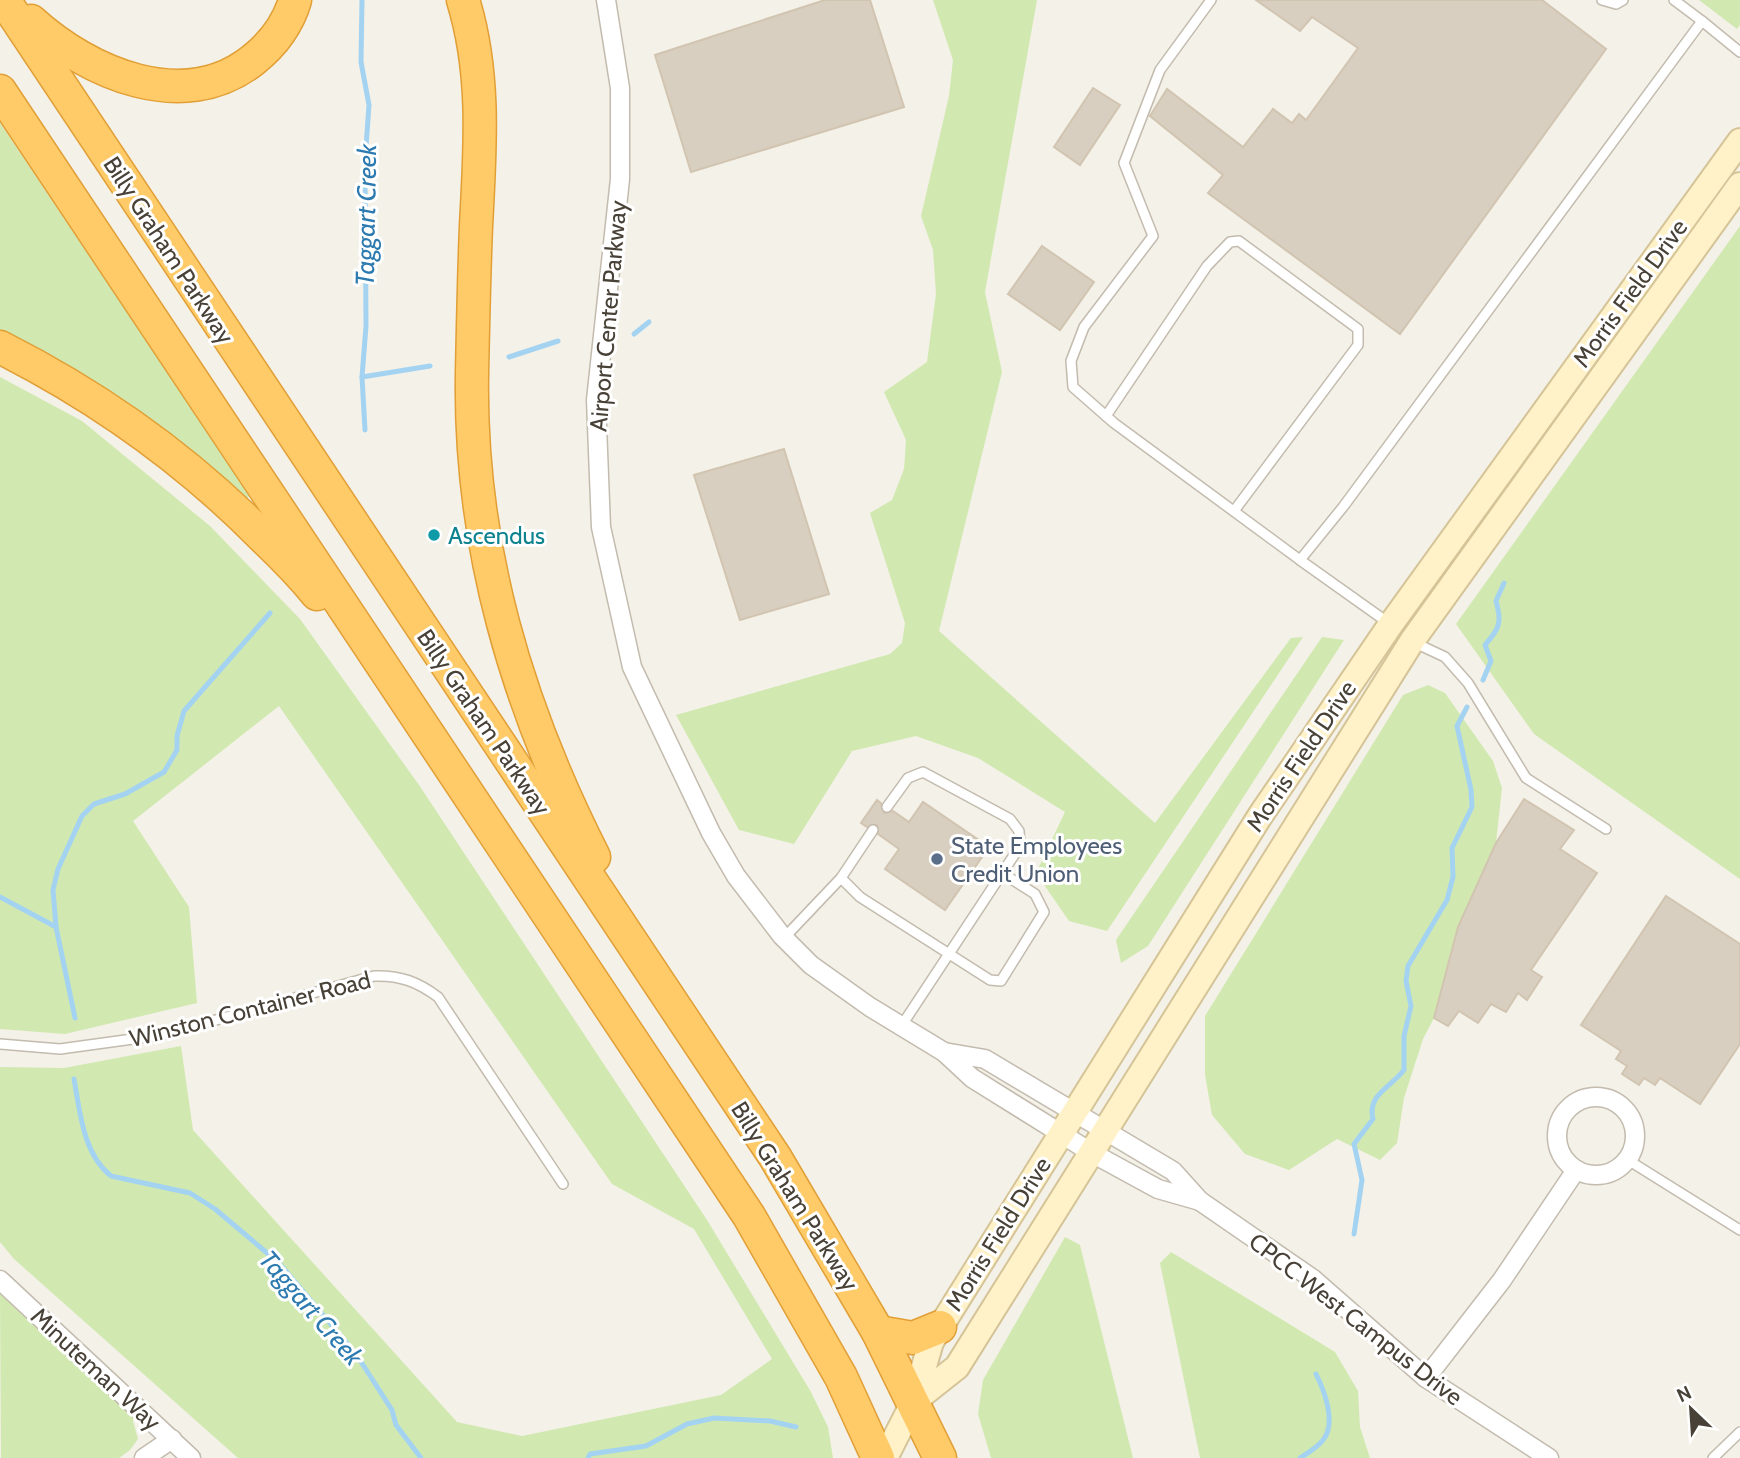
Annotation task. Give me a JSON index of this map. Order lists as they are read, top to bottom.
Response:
{
  "streets": {
    "highway": ["Billy Graham Parkway"],
    "street": [
      "Morris Field Drive",
      "Airport Center Parkway",
      "CPCC West Campus Drive",
      "Minuteman Way"
    ],
    "lane": ["Winston Container Road"]
  },
  "crossings": [
    ["Billy Graham Parkway", "Morris Field Drive"],
    ["Morris Field Drive", "Airport Center Parkway"],
    ["Morris Field Drive", "CPCC West Campus Drive"],
    ["Airport Center Parkway", "CPCC West Campus Drive"]
  ],
  "water": ["Taggart Creek"],
  "places": ["Ascendus", "State Employees Credit Union"],
  "north": "top left"
}
